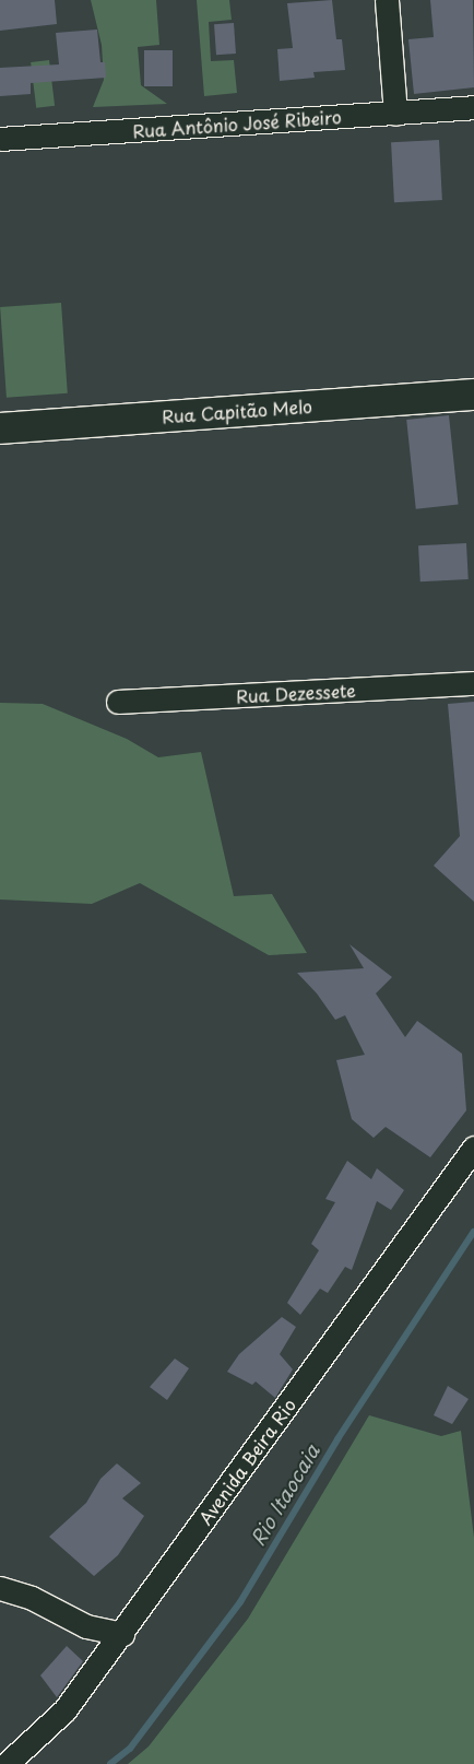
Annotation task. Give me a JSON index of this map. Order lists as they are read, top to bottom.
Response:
{
  "streets": {
    "main road": ["Rua Capitão Melo"],
    "street": ["Rua Antônio José Ribeiro", "Rua Dezessete", "Avenida Beira Rio"]
  },
  "water": ["Rio Itaocaia"]
}
